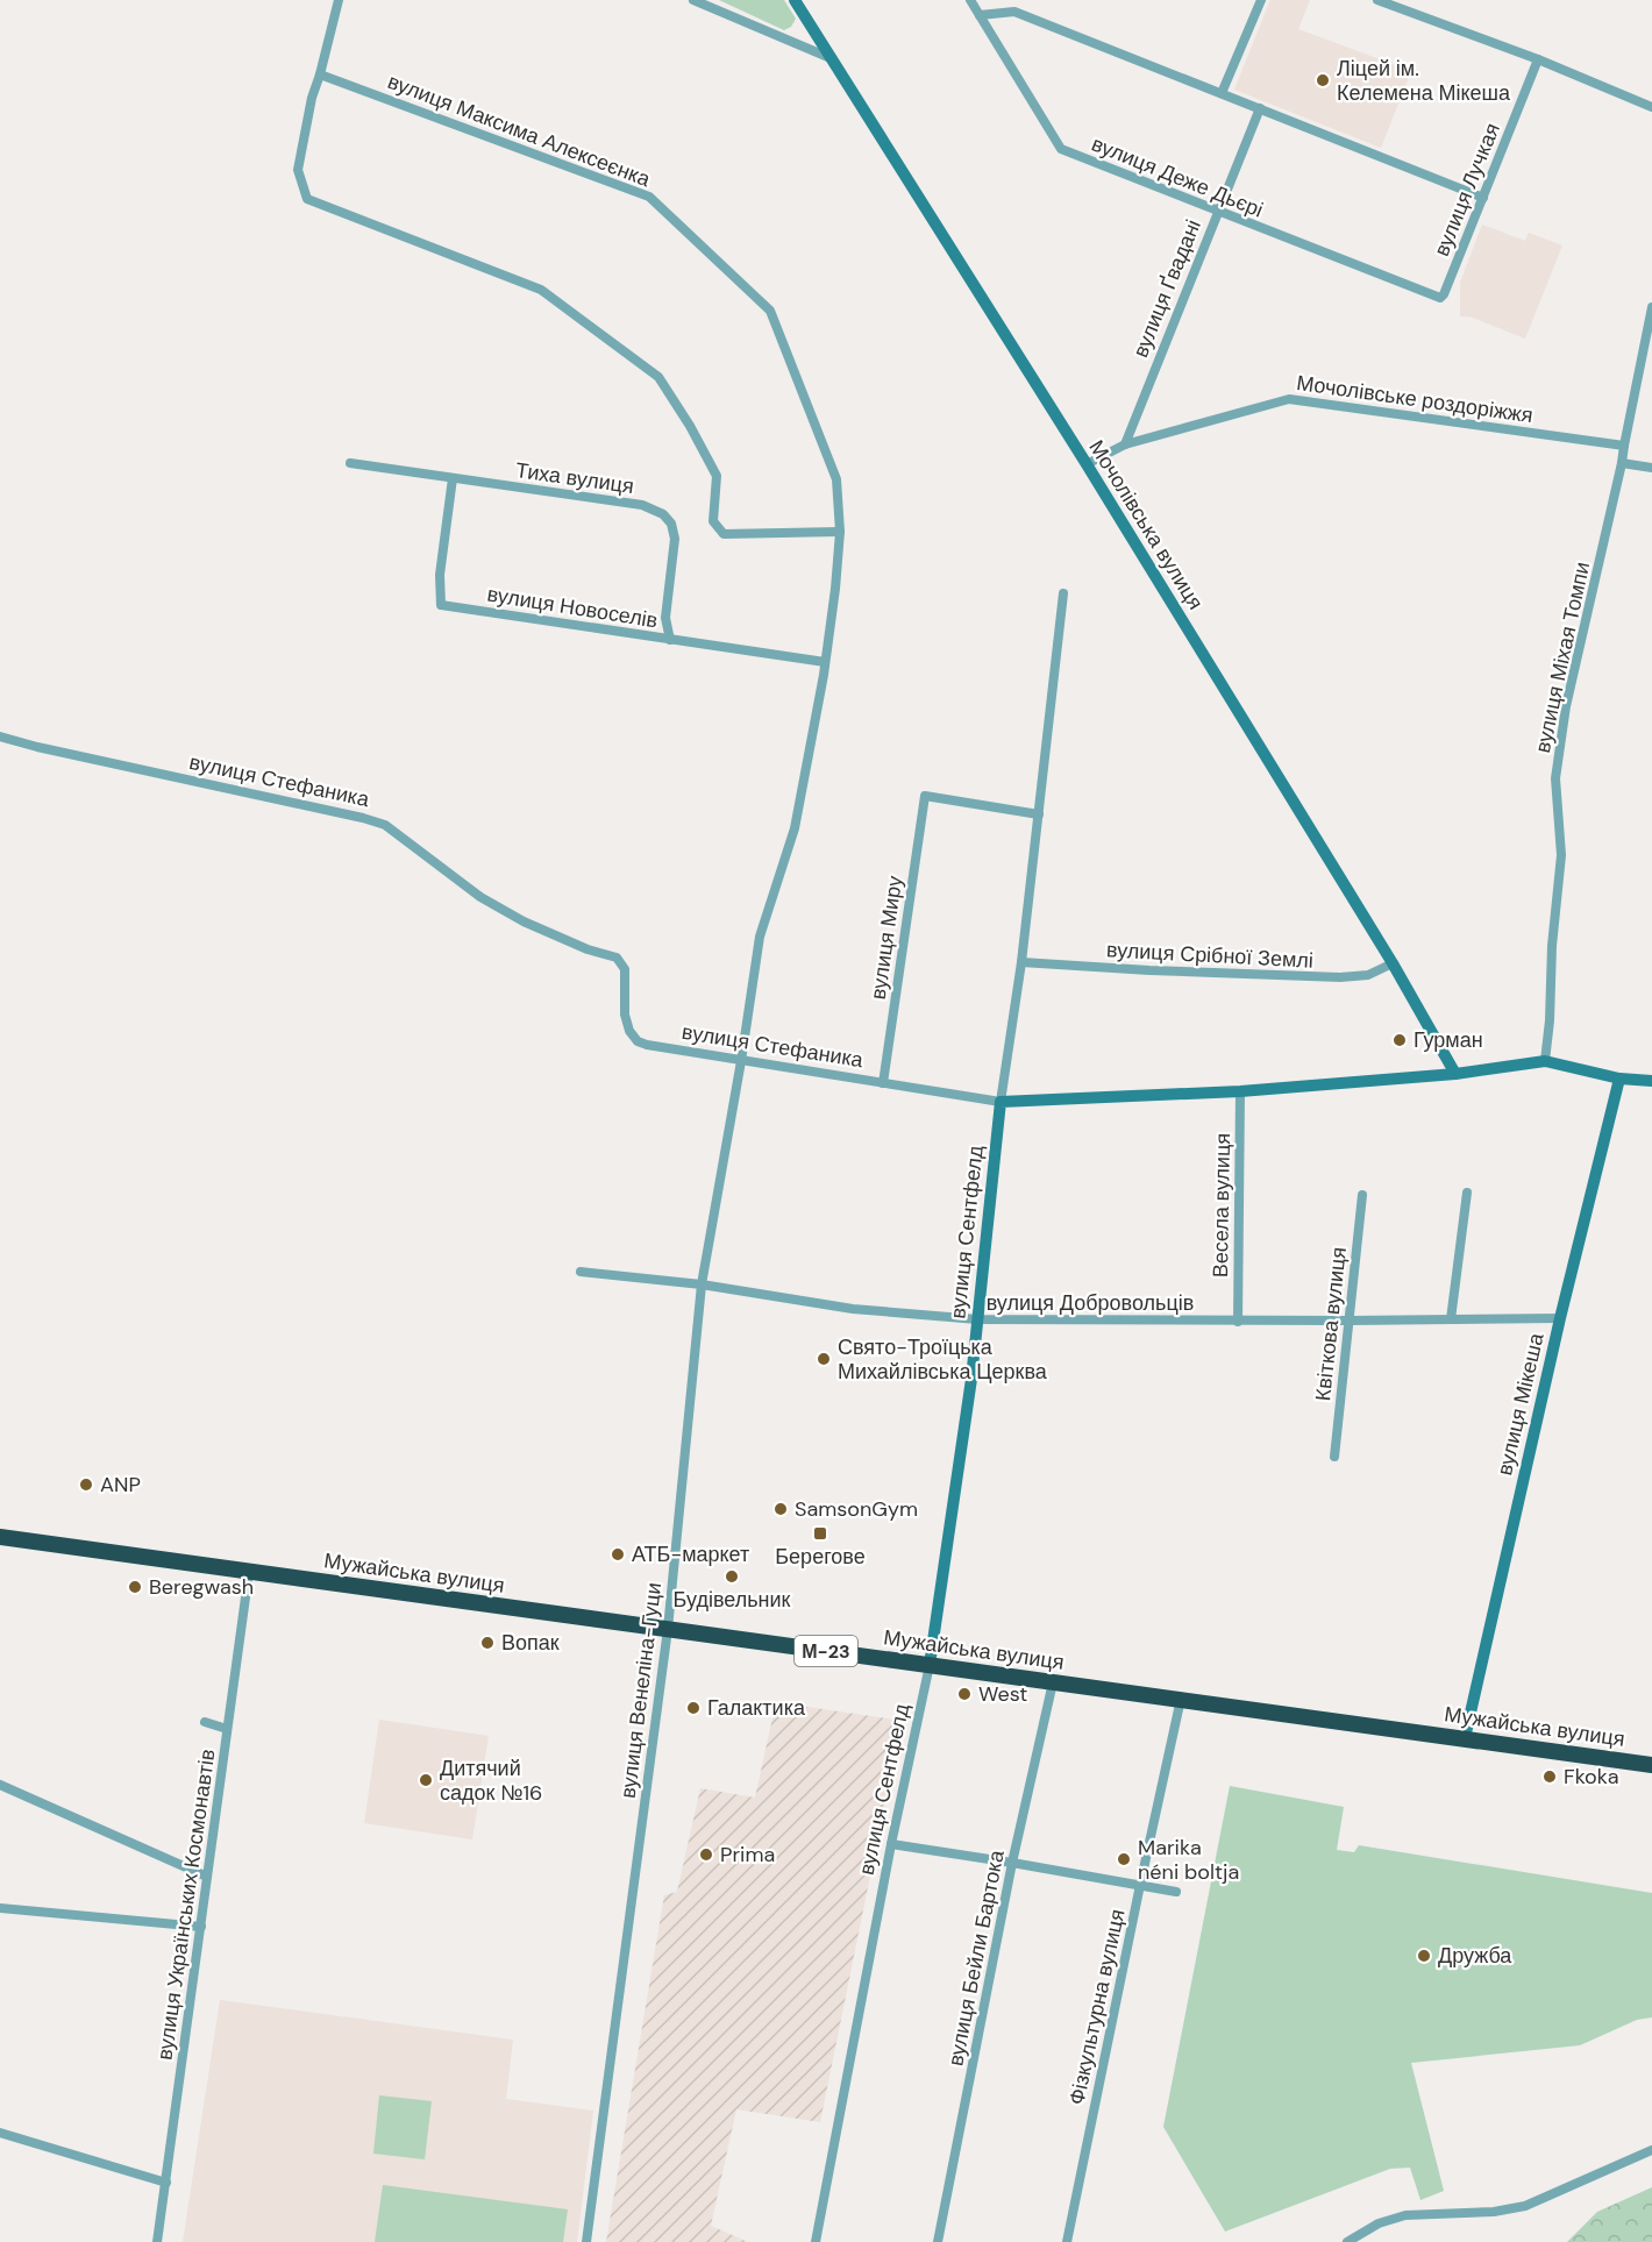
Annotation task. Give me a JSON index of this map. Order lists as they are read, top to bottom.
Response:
{
  "streets": {
    "highway": ["Мужайська вулиця", "М-23"],
    "main road": [
      "Мочолівська вулиця",
      "вулиця Стефаника",
      "вулиця Сентфелд",
      "вулиця Мікеша"
    ],
    "street": [
      "вулиця Максима Алексеєнка",
      "вулиця Деже Дьєрі",
      "вулиця Лучкая",
      "вулиця Ґвадані",
      "Мочолівське роздоріжжя",
      "Тиха вулиця",
      "вулиця Новоселів",
      "вулиця Міхая Томпи",
      "вулиця Миру",
      "вулиця Срібної Землі",
      "Весела вулиця",
      "вулиця Добровольців",
      "Квіткова вулиця",
      "вулиця Венеліна-Гуци",
      "вулиця Українських Космонавтів",
      "вулиця Бейли Бартока",
      "Фізкультурна вулиця"
    ]
  },
  "crossings": [
    ["вулиця Максима Алексеєнка", "вулиця Новоселів"],
    ["вулиця Максима Алексеєнка", "вулиця Стефаника"],
    ["вулиця Максима Алексеєнка", "вулиця Венеліна-Гуци"],
    ["вулиця Деже Дьєрі", "вулиця Лучкая"],
    ["вулиця Деже Дьєрі", "вулиця Ґвадані"],
    ["вулиця Ґвадані", "Мочолівське роздоріжжя"],
    ["Мочолівське роздоріжжя", "Мочолівська вулиця"],
    ["Мочолівське роздоріжжя", "вулиця Міхая Томпи"],
    ["Тиха вулиця", "вулиця Новоселів"],
    ["Мочолівська вулиця", "вулиця Стефаника"],
    ["Мочолівська вулиця", "вулиця Срібної Землі"],
    ["вулиця Міхая Томпи", "вулиця Стефаника"],
    ["вулиця Стефаника", "вулиця Миру"],
    ["вулиця Стефаника", "Весела вулиця"],
    ["вулиця Стефаника", "вулиця Сентфелд"],
    ["вулиця Стефаника", "вулиця Мікеша"],
    ["вулиця Стефаника", "вулиця Венеліна-Гуци"],
    ["вулиця Миру", "вулиця Сентфелд"],
    ["вулиця Срібної Землі", "вулиця Сентфелд"],
    ["Весела вулиця", "вулиця Добровольців"],
    ["вулиця Сентфелд", "вулиця Добровольців"],
    ["вулиця Сентфелд", "Мужайська вулиця"],
    ["вулиця Добровольців", "Квіткова вулиця"],
    ["вулиця Добровольців", "вулиця Мікеша"],
    ["вулиця Добровольців", "вулиця Венеліна-Гуци"],
    ["вулиця Мікеша", "Мужайська вулиця"],
    ["Мужайська вулиця", "вулиця Венеліна-Гуци"],
    ["Мужайська вулиця", "вулиця Українських Космонавтів"],
    ["Мужайська вулиця", "вулиця Бейли Бартока"],
    ["Мужайська вулиця", "Фізкультурна вулиця"]
  ],
  "places": {
    "other": [
      "Ліцей ім. Келемена Мікеша",
      "Гурман",
      "Свято-Троїцька Михайлівська Церква",
      "ANP",
      "SamsonGym",
      "АТБ-маркет",
      "Будівельник",
      "Beregwash",
      "Вопак",
      "West",
      "Галактика",
      "Fkoka",
      "Дитячий садок №16",
      "Prima",
      "Marika néni boltja",
      "Дружба"
    ],
    "transit": ["Берегове"]
  }
}
